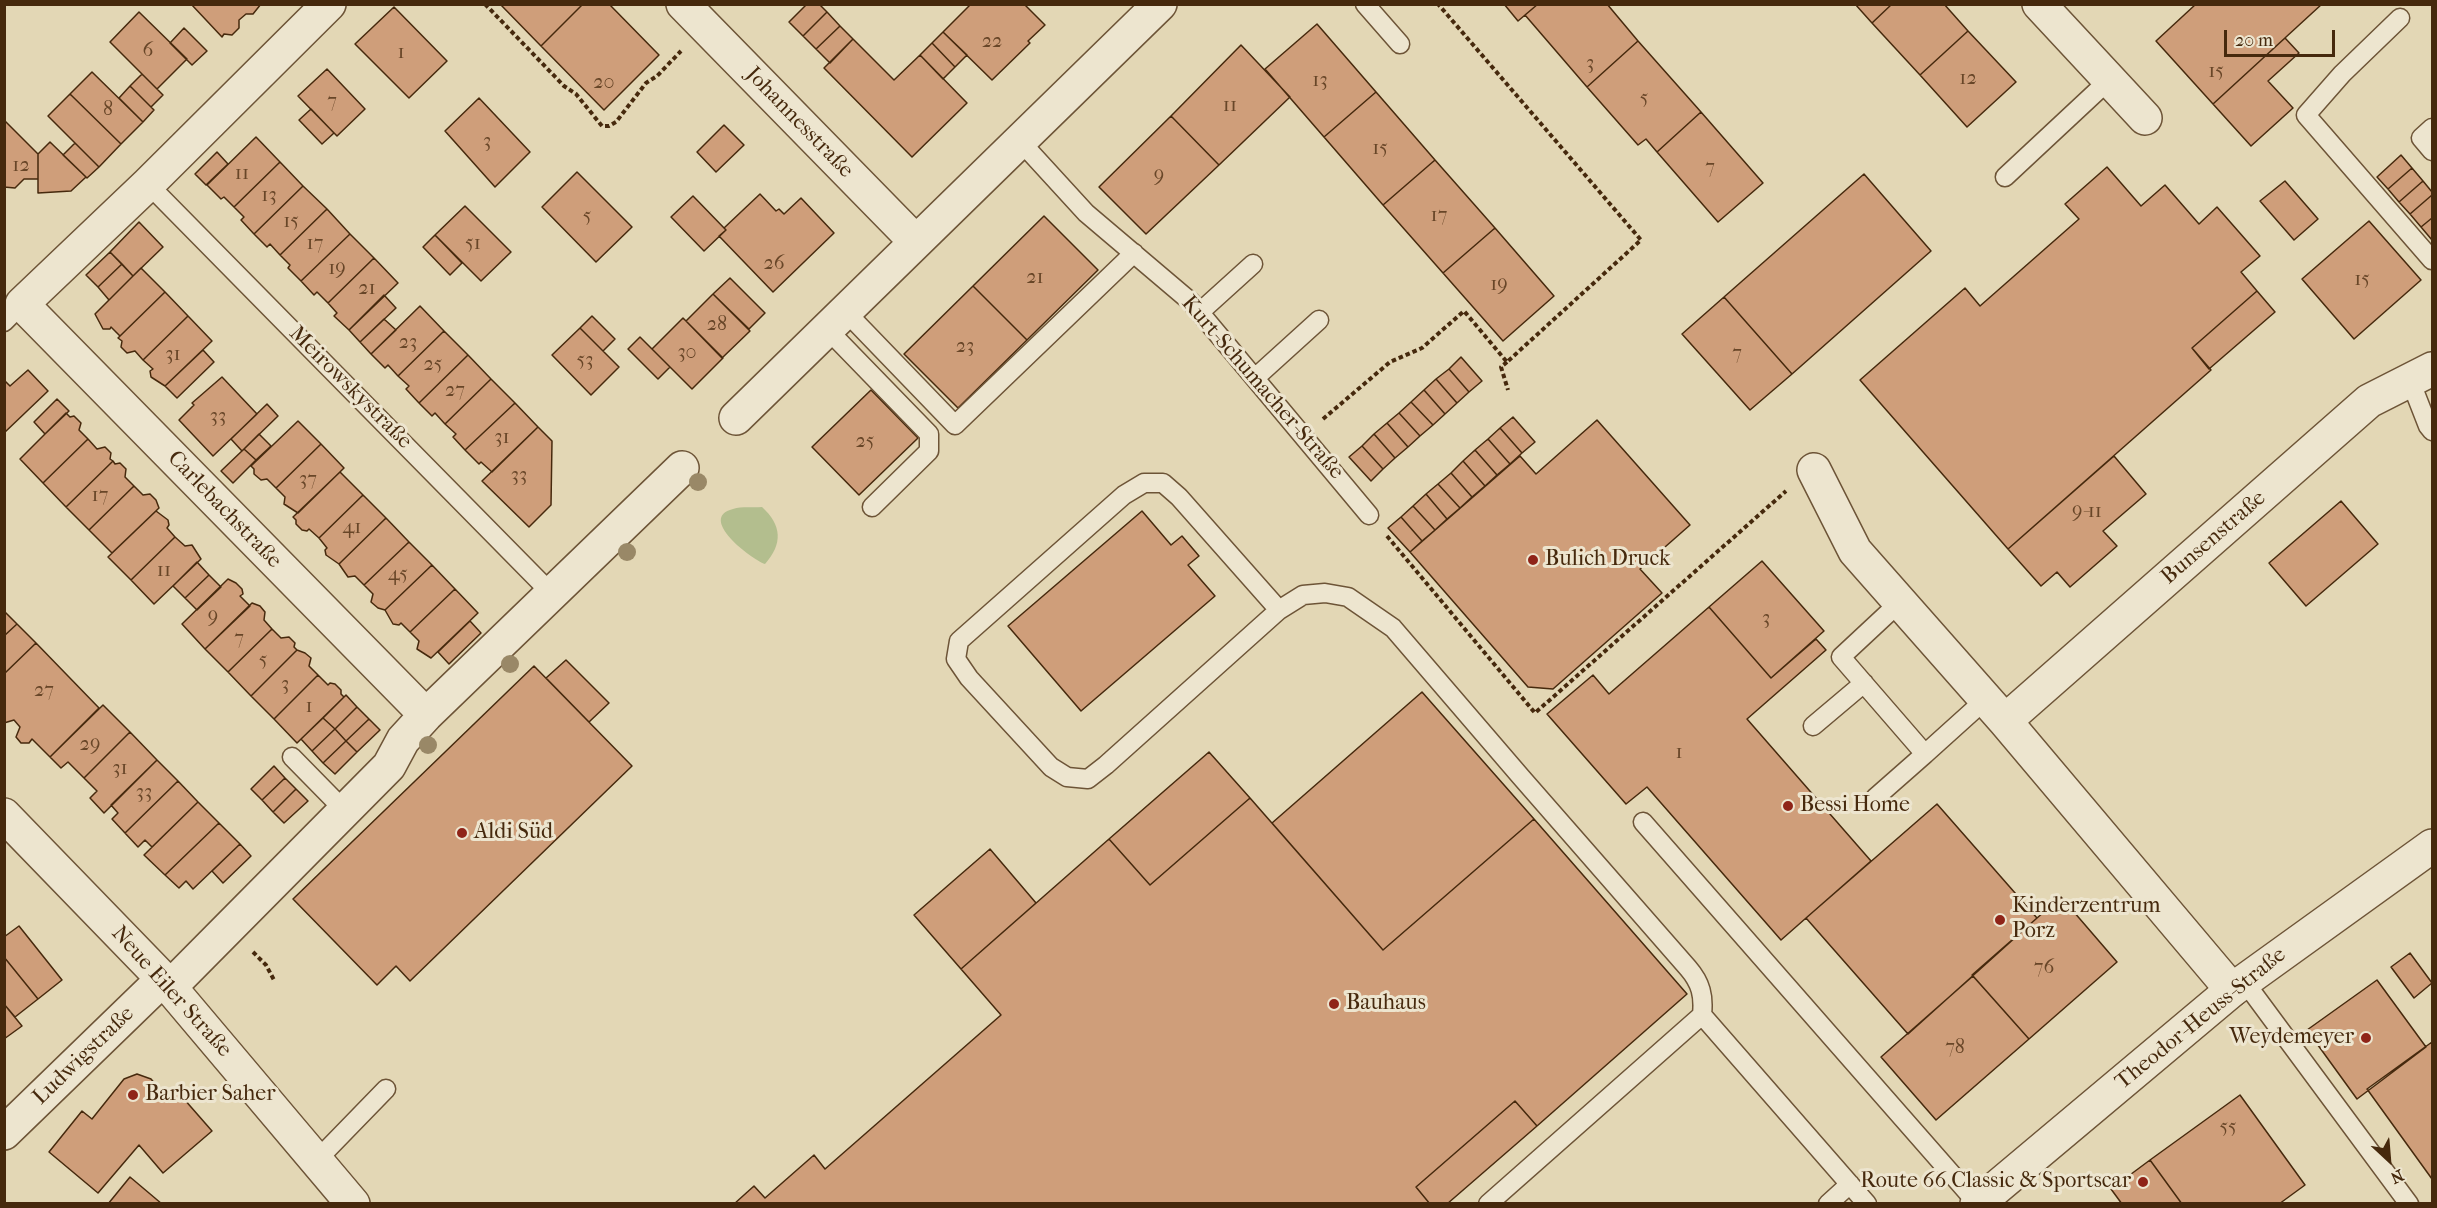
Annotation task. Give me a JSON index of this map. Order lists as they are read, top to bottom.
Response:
{
  "streets": {
    "street": [
      "Johannesstraße",
      "Carlebachstraße",
      "Bunsenstraße",
      "Neue Eiler Straße",
      "Theodor-Heuss-Straße",
      "Ludwigstraße"
    ],
    "lane": ["Meirowskystraße", "Kurt-Schumacher-Straße"]
  },
  "crossings": [
    ["Neue Eiler Straße", "Ludwigstraße"]
  ],
  "places": [
    "Bulich Druck",
    "Bessi Home",
    "Aldi Süd",
    "Kinderzentrum Porz",
    "Bauhaus",
    "Weydemeyer",
    "Barbier Saher",
    "Route 66 Classic & Sportscar"
  ],
  "house_numbers": [
    "22",
    "6",
    "1",
    "3",
    "15",
    "12",
    "13",
    "20",
    "5",
    "7",
    "11",
    "8",
    "3",
    "15",
    "12",
    "7",
    "11",
    "9",
    "13",
    "17",
    "5",
    "15",
    "17",
    "51",
    "26",
    "19",
    "21",
    "15",
    "19",
    "21",
    "28",
    "23",
    "23",
    "30",
    "7",
    "31",
    "53",
    "25",
    "27",
    "33",
    "31",
    "25",
    "33",
    "37",
    "17",
    "9-11",
    "41",
    "11",
    "45",
    "9",
    "3",
    "7",
    "5",
    "3",
    "27",
    "1",
    "29",
    "1",
    "31",
    "33",
    "76",
    "78",
    "55"
  ],
  "scale_bar": "20 m",
  "north": "bottom right"
}
